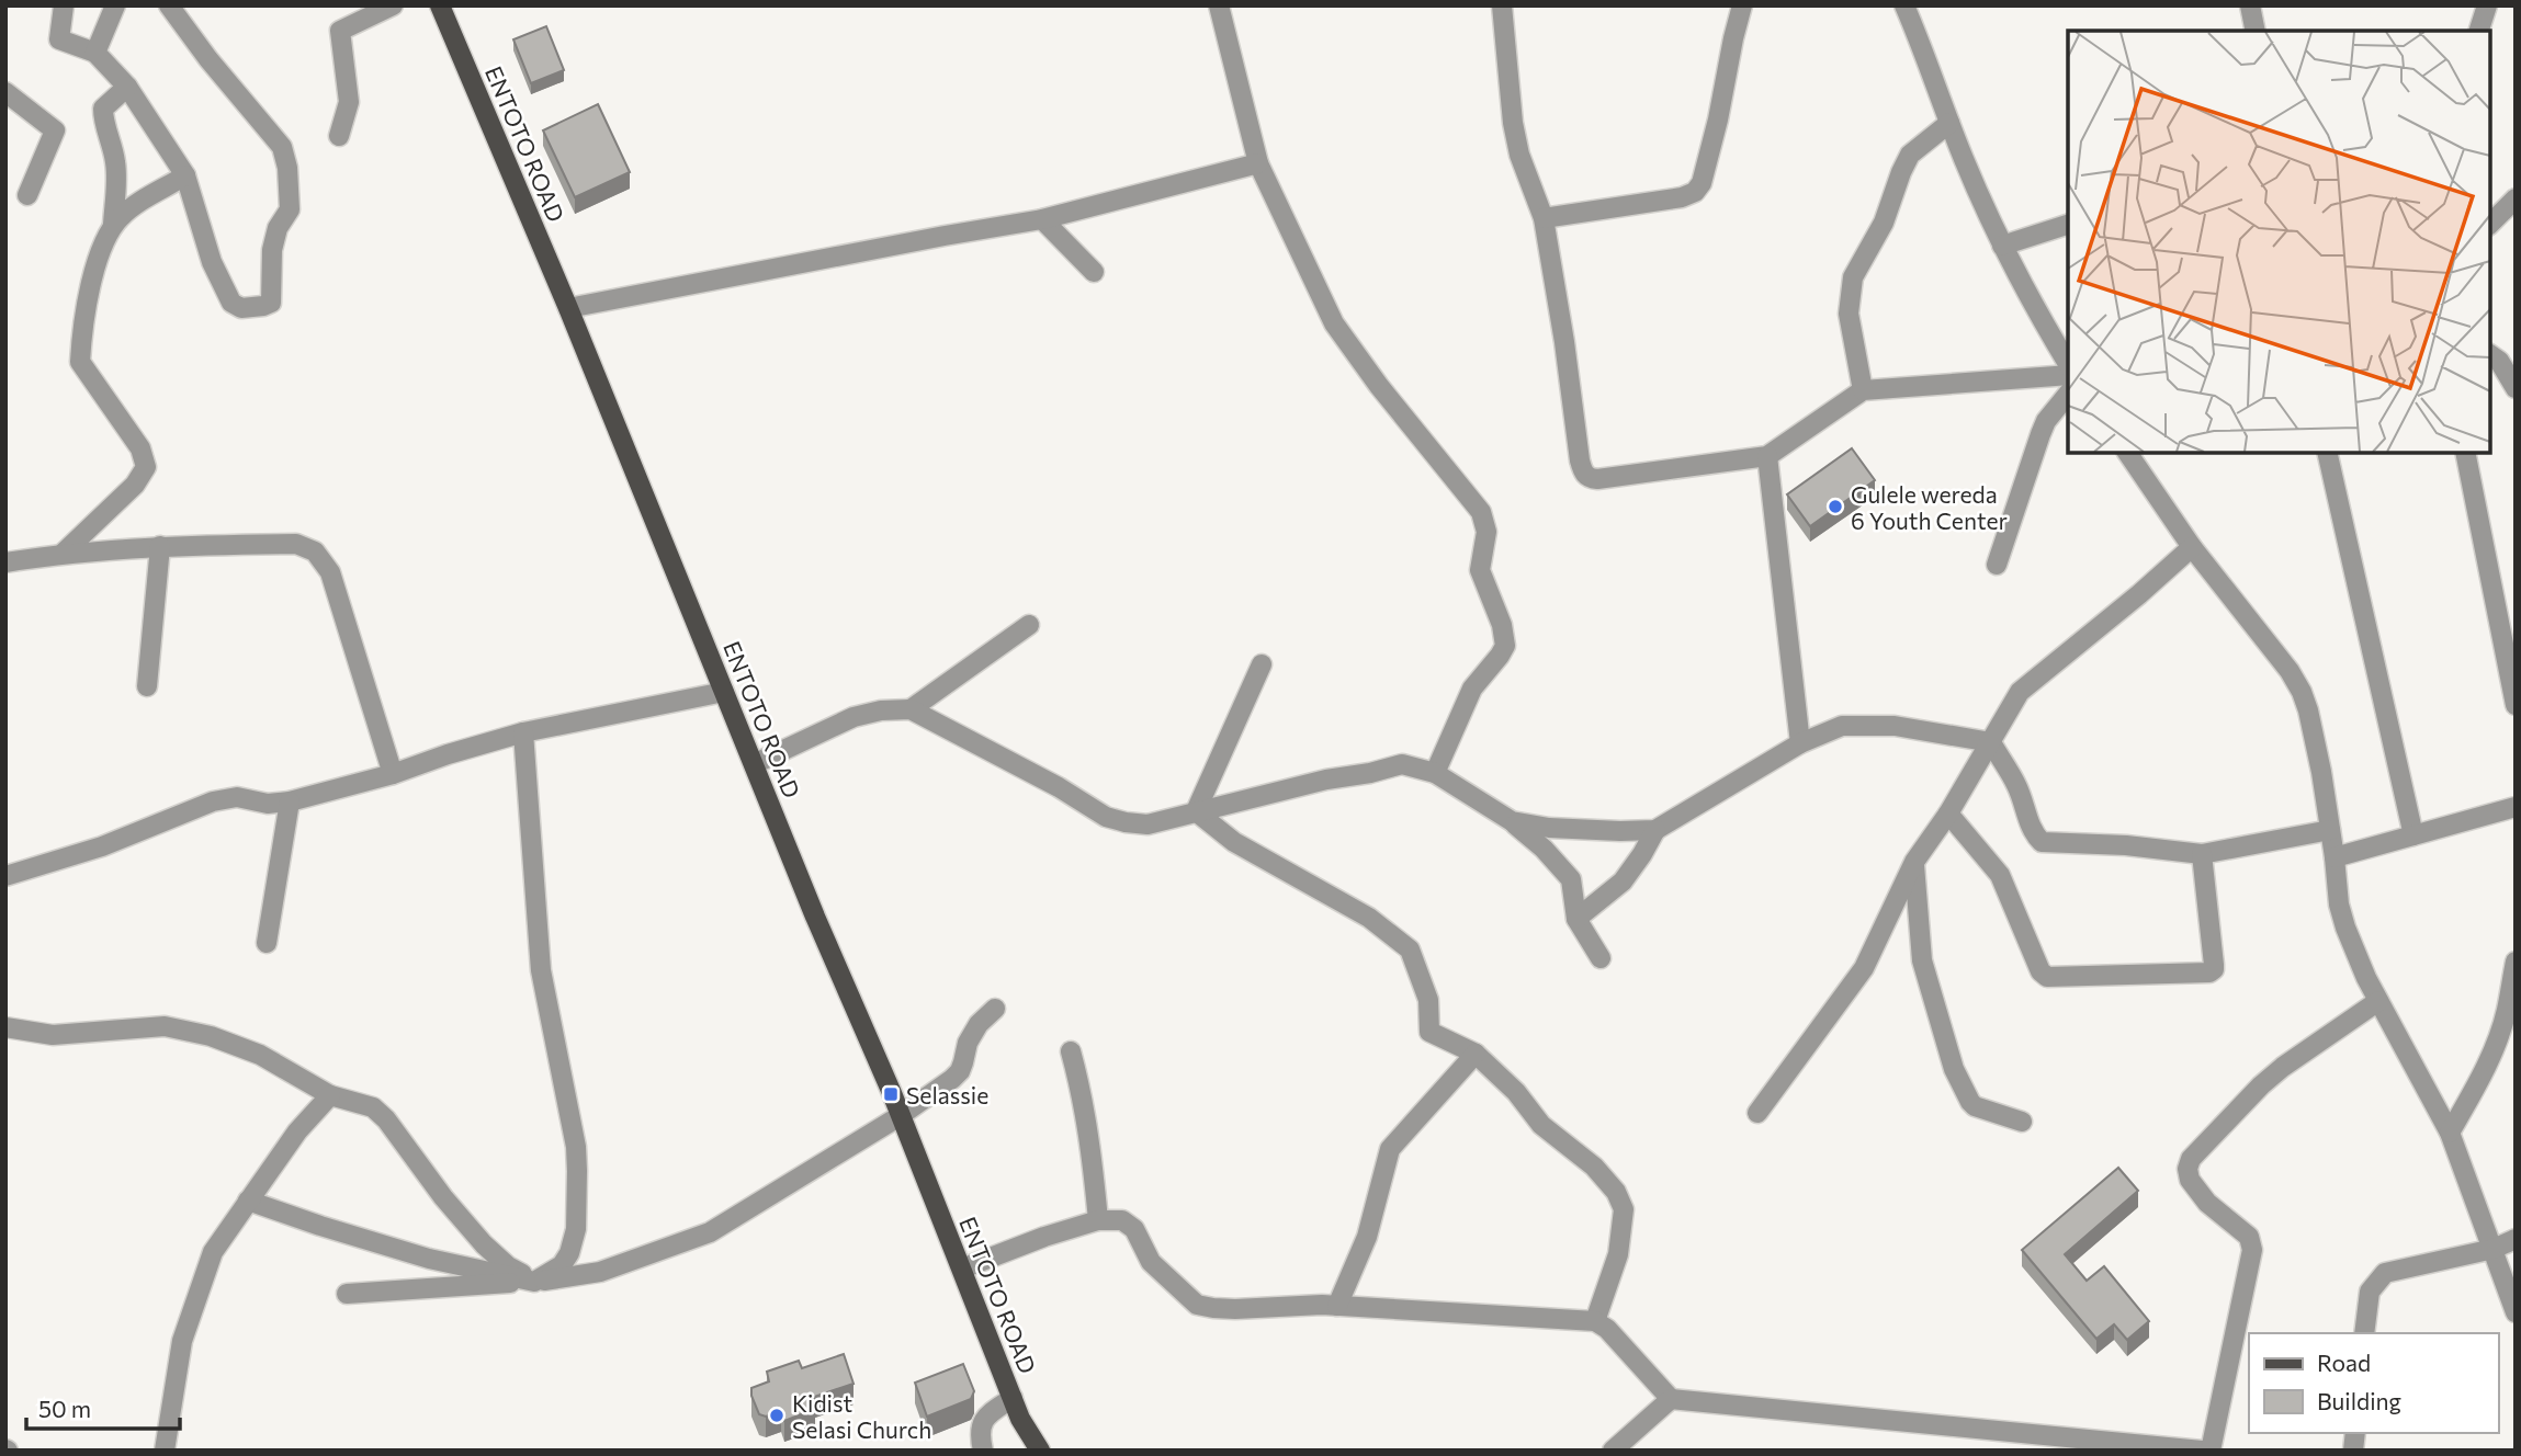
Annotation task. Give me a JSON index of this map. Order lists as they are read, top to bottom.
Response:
{
  "streets": {
    "main road": ["ENTOTO ROAD"]
  },
  "places": {
    "other": ["Gulele wereda 6 Youth Center", "Kidist Selasi Church"],
    "transit": ["Selassie"]
  },
  "legend": ["Road", "Building"],
  "scale_bar": "50 m"
}
